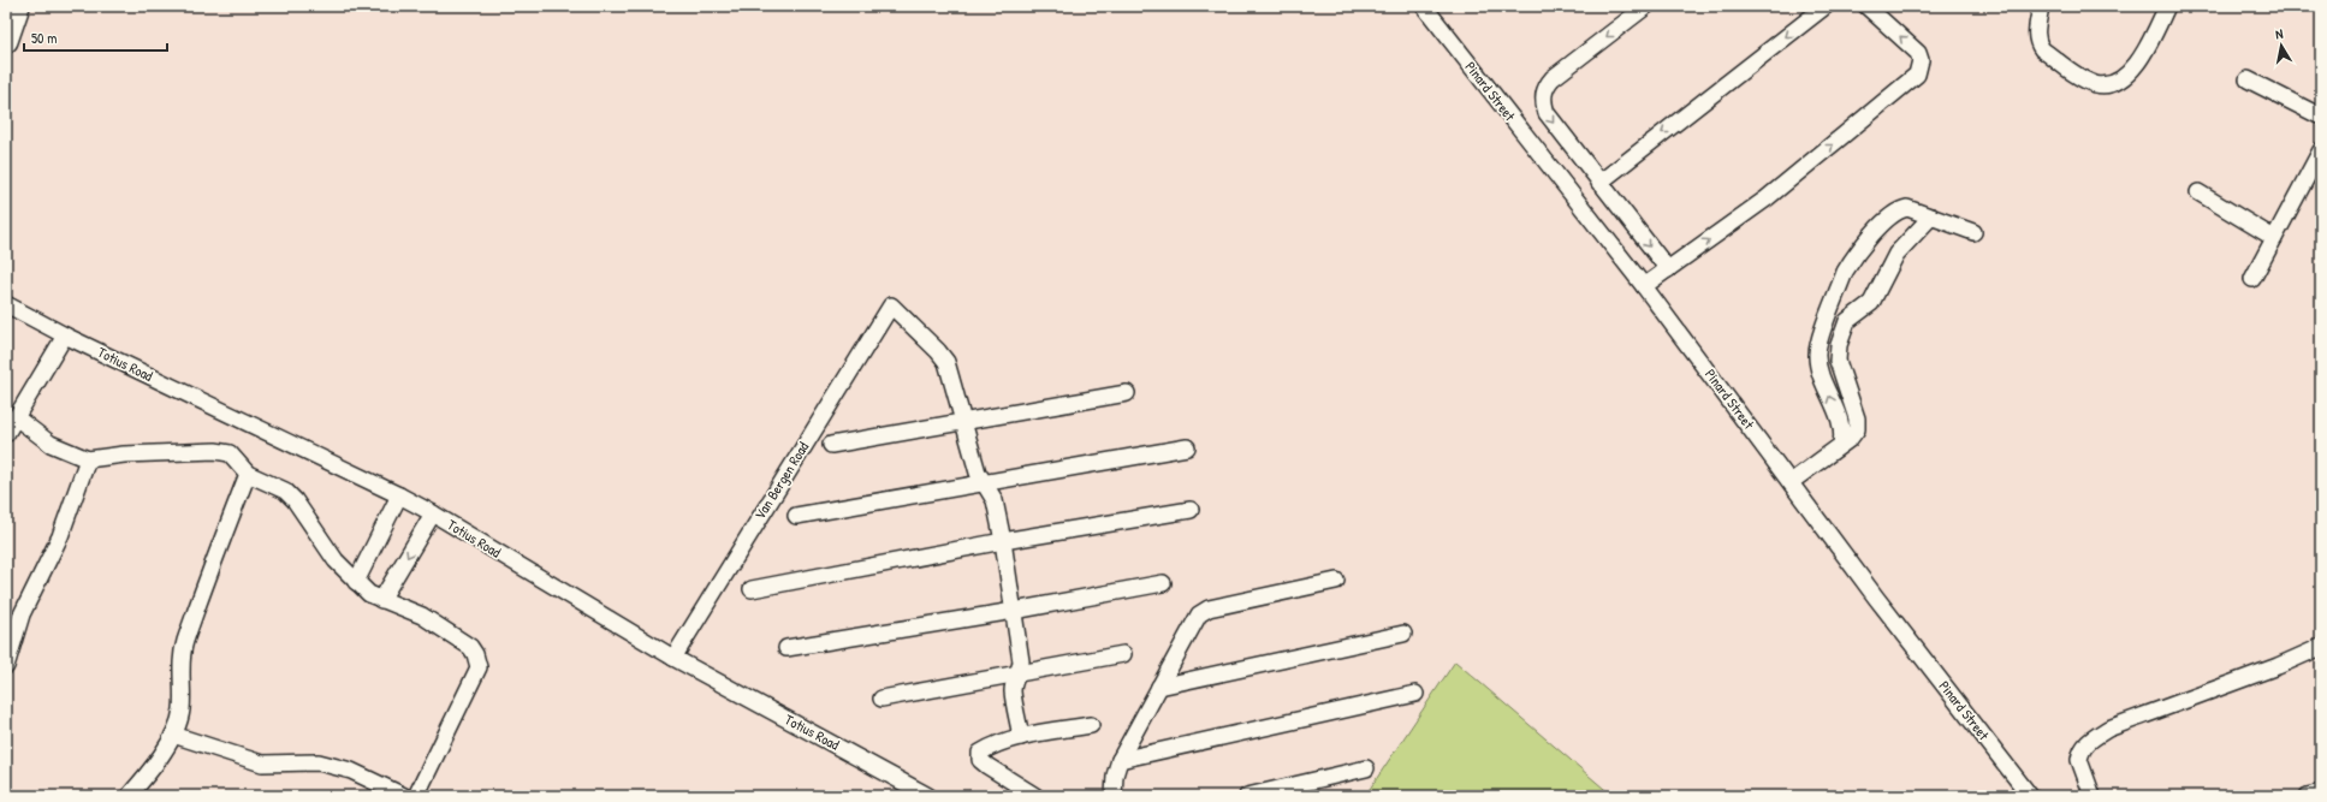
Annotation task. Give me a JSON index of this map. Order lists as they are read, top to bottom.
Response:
{
  "streets": {
    "street": ["Pinard Street", "Totius Road", "Van Bergen Road"]
  },
  "crossings": [
    ["Totius Road", "Van Bergen Road"]
  ],
  "scale_bar": "50 m",
  "north": "top"
}
